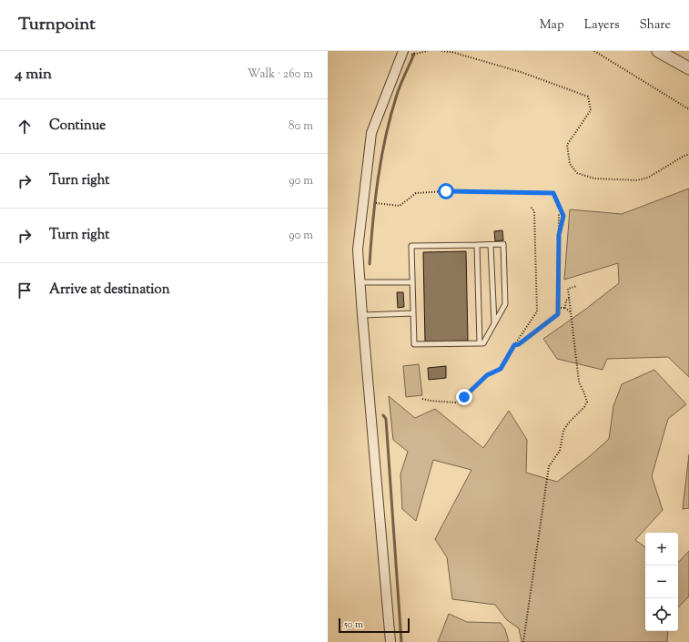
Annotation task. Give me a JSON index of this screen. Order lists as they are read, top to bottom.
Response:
{
  "scale_bar": "50 m",
  "page": {
    "header": "Turnpoint",
    "nav": ["Map", "Layers", "Share"],
    "heading": ["4 min", "Walk · 260 m"],
    "list": [
      ["Continue", "80 m"],
      ["Turn right", "90 m"],
      ["Turn right", "90 m"],
      "Arrive at destination"
    ],
    "map_buttons": ["+", "−"],
    "scale": "50 m"
  }
}
